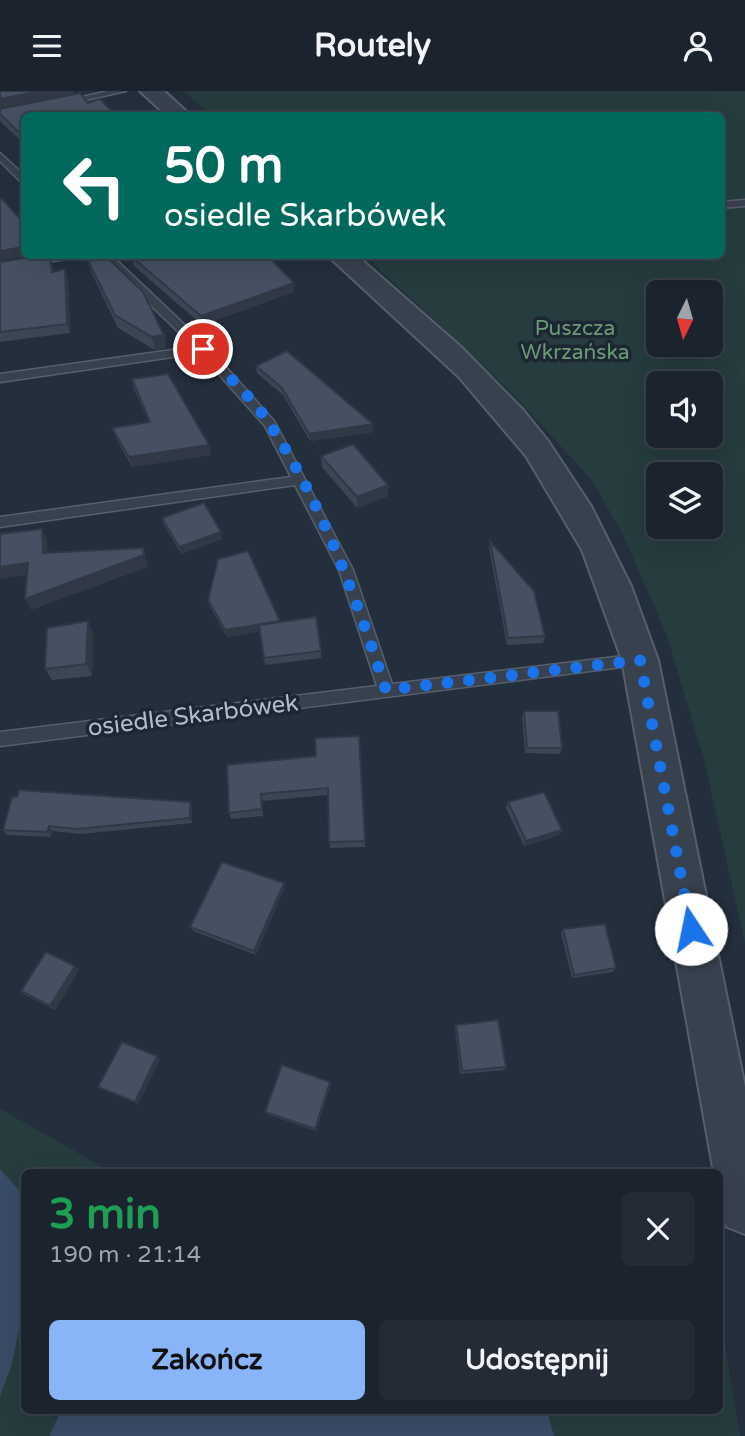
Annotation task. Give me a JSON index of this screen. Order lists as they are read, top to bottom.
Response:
{
  "streets": {
    "lane": ["osiedle Skarbówek"]
  },
  "parks": ["Puszcza Wkrzańska"],
  "north": "bottom",
  "page": {
    "header": "Routely",
    "turn": ["50 m", "osiedle Skarbówek"],
    "heading": ["3 min", "190 m · 21:14"],
    "buttons": ["Zakończ", "Udostępnij"]
  }
}
